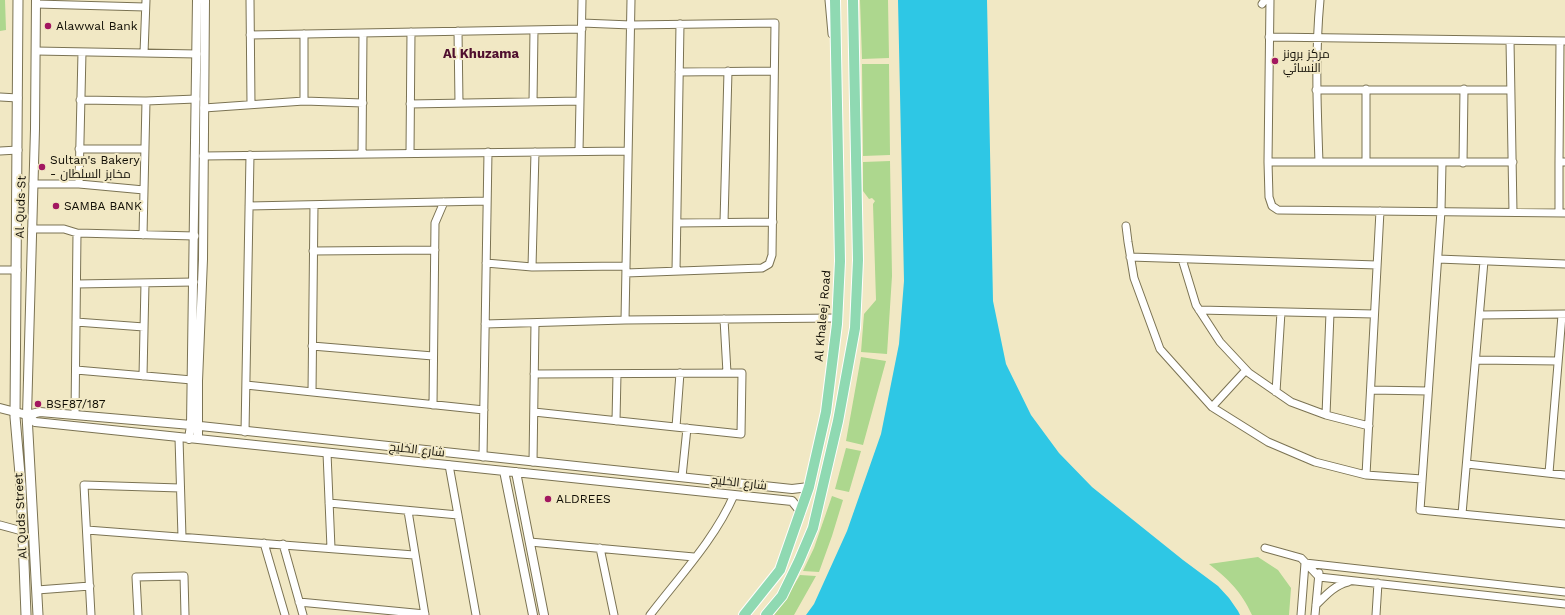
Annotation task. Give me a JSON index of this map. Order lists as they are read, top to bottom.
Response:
{
  "streets": {
    "main road": ["Al Khaleej Road", "Al Quds Street"],
    "street": ["Al Quds St", "شارع الخليج"]
  },
  "crossings": [
    ["Al Quds St", "شارع الخليج"],
    ["Al Quds St", "Al Quds Street"],
    ["Al Khaleej Road", "شارع الخليج"],
    ["شارع الخليج", "Al Quds Street"]
  ],
  "districts": ["Al Khuzama"],
  "places": [
    "Alawwal Bank",
    "مركز برونز النسائي",
    "Sultan's Bakery - مخابز السلطان",
    "SAMBA BANK",
    "BSF87/187",
    "ALDREES"
  ]
}
